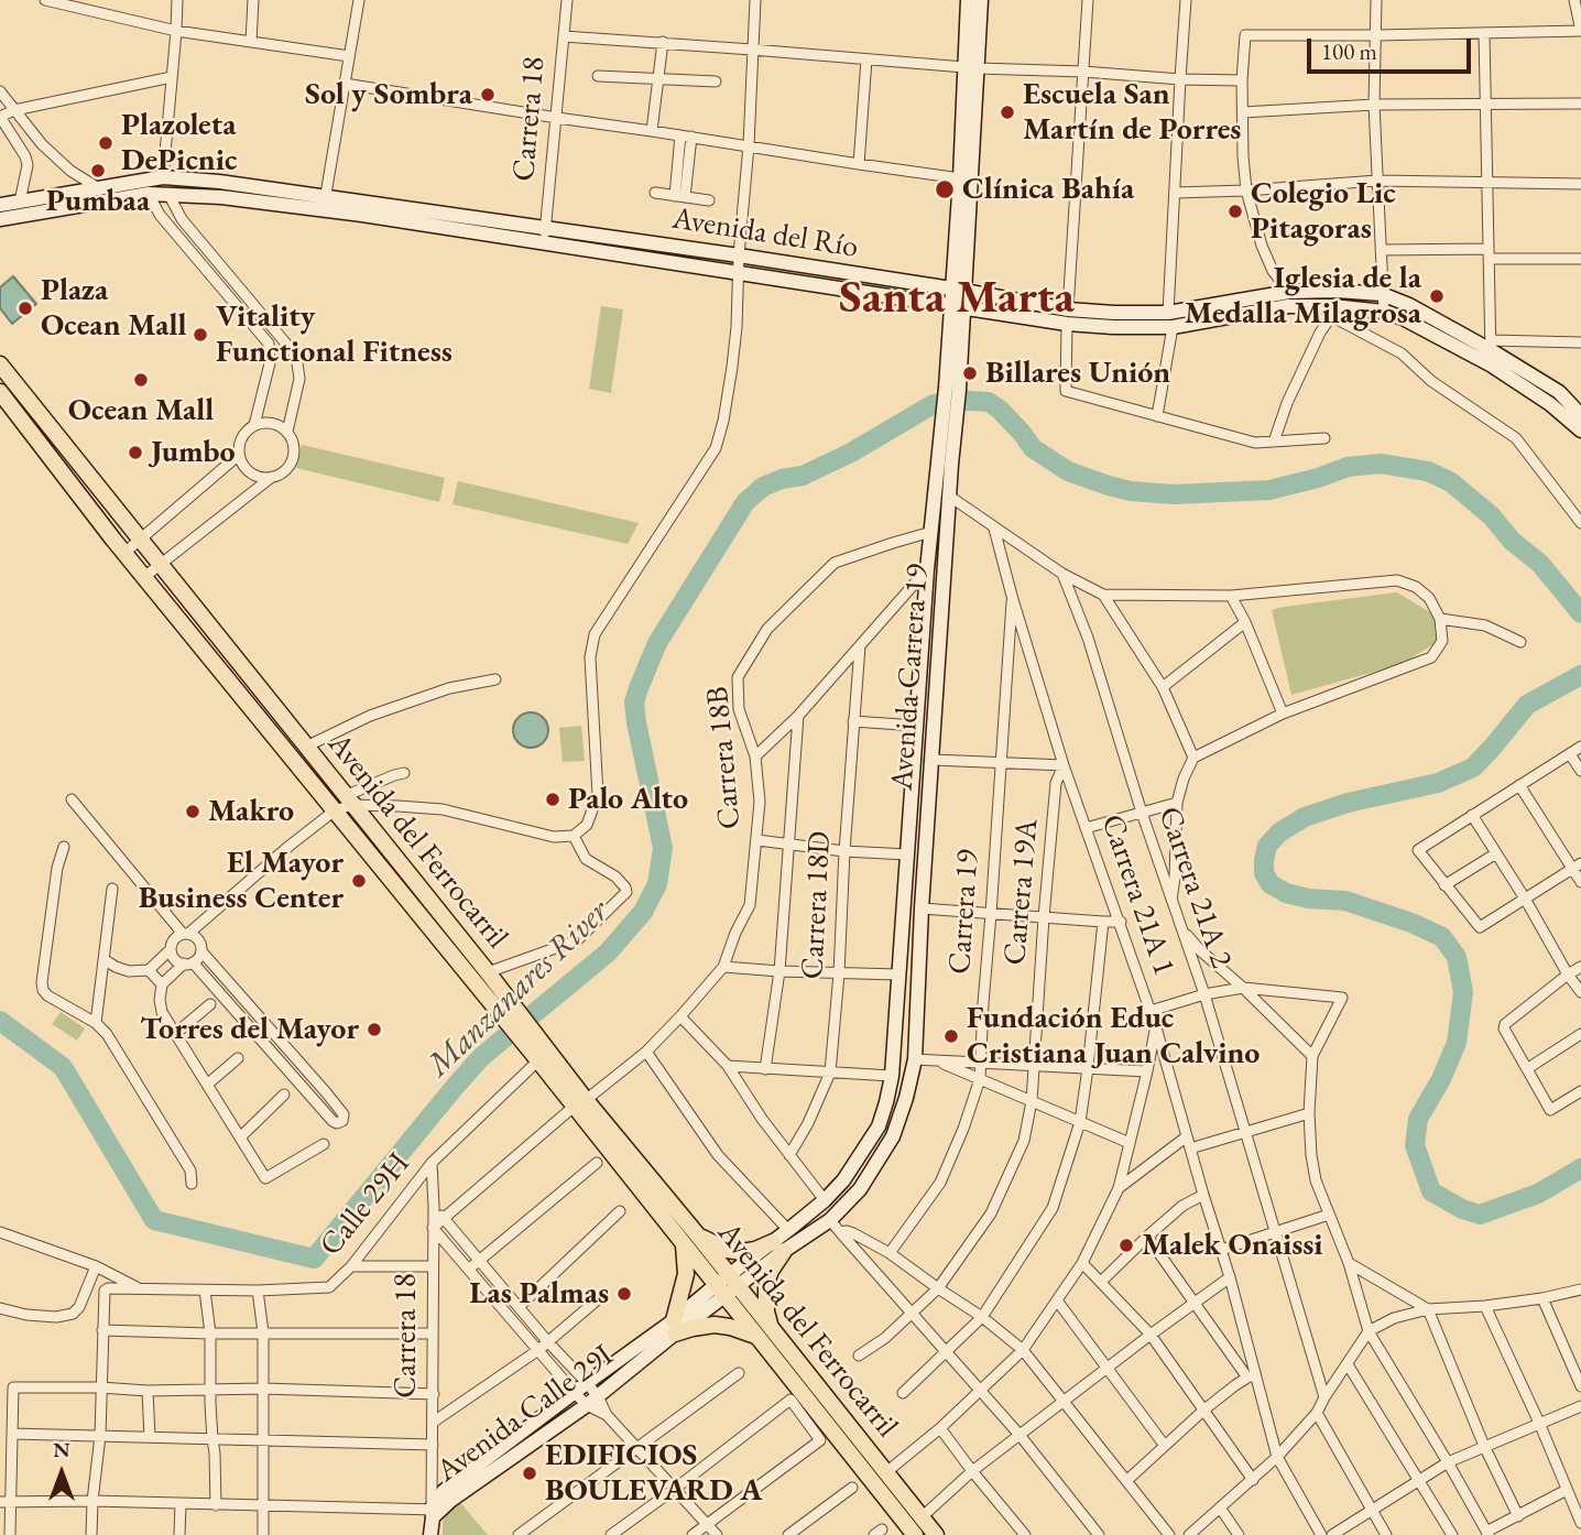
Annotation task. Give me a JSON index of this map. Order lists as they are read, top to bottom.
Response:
{
  "streets": {
    "main road": [
      "Carrera 18",
      "Avenida del Río",
      "Avenida Carrera 19",
      "Avenida del Ferrocarril",
      "Avenida Calle 29I"
    ],
    "street": [
      "Carrera 18B",
      "Carrera 21A 2",
      "Carrera 19A",
      "Carrera 21A 1",
      "Carrera 18D",
      "Carrera 19",
      "Calle 29H"
    ]
  },
  "crossings": [
    ["Carrera 18", "Avenida del Río"],
    ["Carrera 18", "Carrera 18B"],
    ["Carrera 18", "Calle 29H"],
    ["Carrera 18", "Avenida Calle 29I"],
    ["Avenida del Río", "Avenida Carrera 19"],
    ["Avenida Carrera 19", "Carrera 18B"],
    ["Avenida Carrera 19", "Avenida del Ferrocarril"],
    ["Avenida Carrera 19", "Avenida Calle 29I"],
    ["Carrera 18B", "Avenida del Ferrocarril"],
    ["Avenida del Ferrocarril", "Calle 29H"],
    ["Avenida del Ferrocarril", "Avenida Calle 29I"],
    ["Carrera 19A", "Carrera 21A 1"],
    ["Carrera 21A 1", "Carrera 19"]
  ],
  "districts": ["Santa Marta"],
  "water": ["Manzanares River"],
  "places": [
    "Sol y Sombra",
    "Escuela San Martín de Porres",
    "Plazoleta DePicnic",
    "Pumbaa",
    "Clínica Bahía",
    "Colegio Lic Pitagoras",
    "Iglesia de la Medalla Milagrosa",
    "Plaza Ocean Mall",
    "Vitality Functional Fitness",
    "Billares Unión",
    "Ocean Mall",
    "Jumbo",
    "Palo Alto",
    "Makro",
    "El Mayor Business Center",
    "Torres del Mayor",
    "Fundación Educ Cristiana Juan Calvino",
    "Malek Onaissi",
    "Las Palmas",
    "EDIFICIOS BOULEVARD A"
  ],
  "scale_bar": "100 m",
  "north": "top"
}
